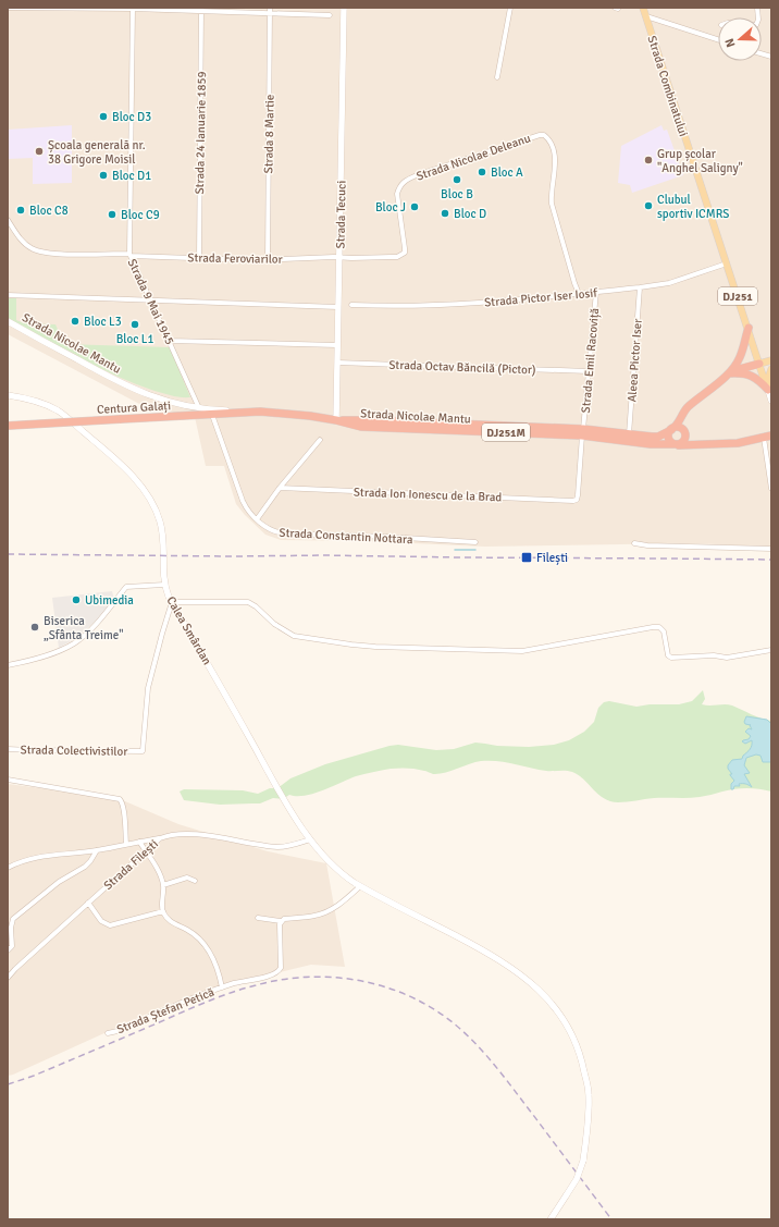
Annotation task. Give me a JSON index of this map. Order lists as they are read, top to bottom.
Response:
{
  "streets": {
    "highway": ["Centura Galați", "DJ251M"],
    "main road": [
      "Strada Combinatului",
      "Strada Tecuci",
      "DJ251",
      "Strada Nicolae Mantu",
      "Calea Smârdan"
    ],
    "street": [
      "Strada 24 Ianuarie 1859",
      "Strada 8 Martie",
      "Strada Nicolae Deleanu",
      "Strada Feroviarilor",
      "Strada Pictor Iser Iosif",
      "Strada 9 Mai 1945",
      "Strada Emil Racoviță",
      "Aleea Pictor Iser",
      "Strada Octav Băncilă (Pictor)",
      "Strada Ion Ionescu de la Brad",
      "Strada Constantin Nottara",
      "Strada Colectivistilor",
      "Strada Filești",
      "Strada Ștefan Petică"
    ]
  },
  "crossings": [
    ["Strada Combinatului", "Strada Pictor Iser Iosif"],
    ["Strada 24 Ianuarie 1859", "Strada Feroviarilor"],
    ["Strada 8 Martie", "Strada Feroviarilor"],
    ["Strada Nicolae Deleanu", "Strada Tecuci"],
    ["Strada Nicolae Deleanu", "Strada Feroviarilor"],
    ["Strada Nicolae Deleanu", "Strada Pictor Iser Iosif"],
    ["Strada Tecuci", "Strada Feroviarilor"],
    ["Strada Tecuci", "Strada Octav Băncilă (Pictor)"],
    ["Strada Tecuci", "DJ251M"],
    ["Strada Feroviarilor", "Strada 9 Mai 1945"],
    ["Strada Pictor Iser Iosif", "Strada Emil Racoviță"],
    ["Strada Pictor Iser Iosif", "Aleea Pictor Iser"],
    ["Strada 9 Mai 1945", "Strada Nicolae Mantu"],
    ["Strada 9 Mai 1945", "DJ251M"],
    ["Strada Nicolae Mantu", "DJ251M"],
    ["Strada Emil Racoviță", "Strada Octav Băncilă (Pictor)"],
    ["Strada Emil Racoviță", "DJ251M"],
    ["Strada Emil Racoviță", "Strada Ion Ionescu de la Brad"],
    ["Aleea Pictor Iser", "DJ251M"],
    ["Centura Galați", "DJ251M"],
    ["Centura Galați", "Strada Constantin Nottara"],
    ["Calea Smârdan", "Strada Colectivistilor"],
    ["Calea Smârdan", "Strada Filești"]
  ],
  "places": {
    "other": [
      "Bloc D3",
      "Școala generală nr. 38 Grigore Moisil",
      "Grup școlar \"Anghel Saligny\"",
      "Bloc A",
      "Bloc D1",
      "Bloc B",
      "Clubul sportiv ICMRS",
      "Bloc J",
      "Bloc C8",
      "Bloc D",
      "Bloc C9",
      "Bloc L3",
      "Bloc L1",
      "Ubimedia",
      "Biserica „Sfânta Treime\""
    ],
    "transit": ["Filești"]
  },
  "north": "left"
}
